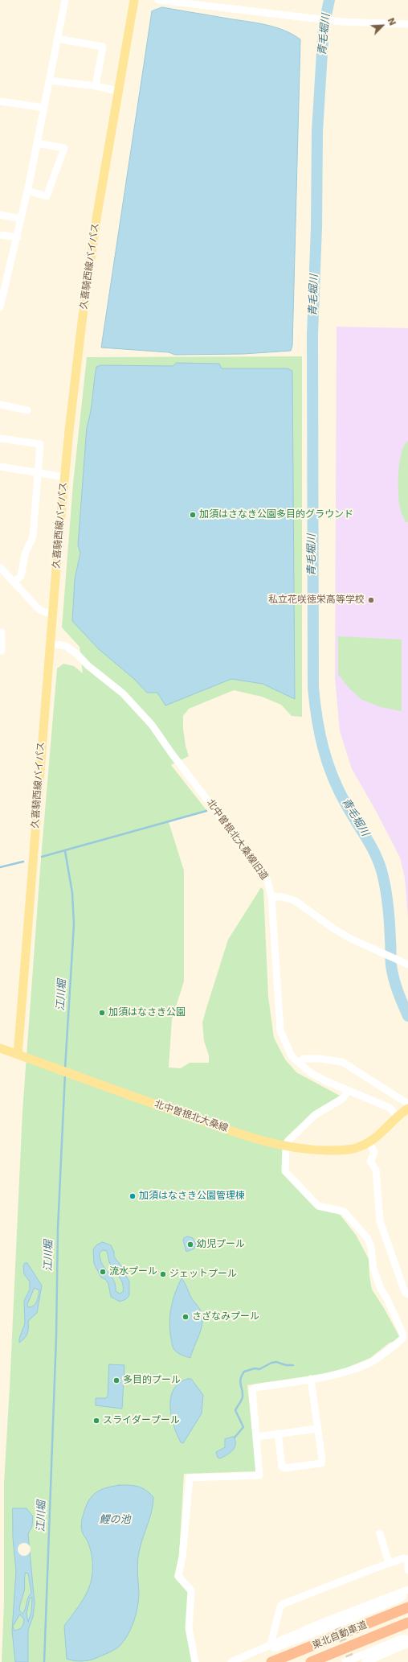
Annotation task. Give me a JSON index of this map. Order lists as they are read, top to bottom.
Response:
{
  "streets": {
    "highway": ["東北自動車道"],
    "main road": ["久喜騎西線バイパス", "北中曽根北大桑線"],
    "street": ["北中曽根北大桑線旧道"]
  },
  "crossings": [
    ["久喜騎西線バイパス", "北中曽根北大桑線旧道"],
    ["久喜騎西線バイパス", "北中曽根北大桑線"],
    ["北中曽根北大桑線旧道", "北中曽根北大桑線"]
  ],
  "water": ["青毛堀川", "江川堀", "鯉の池"],
  "places": [
    "加須はさなき公園多目的グラウンド",
    "私立花咲徳栄高等学校",
    "加須はなさき公園",
    "加須はなさき公園管理棟",
    "幼児プール",
    "流水プール",
    "ジェットプール",
    "さざなみプール",
    "多目的プール",
    "スライダープール"
  ],
  "north": "top right"
}
